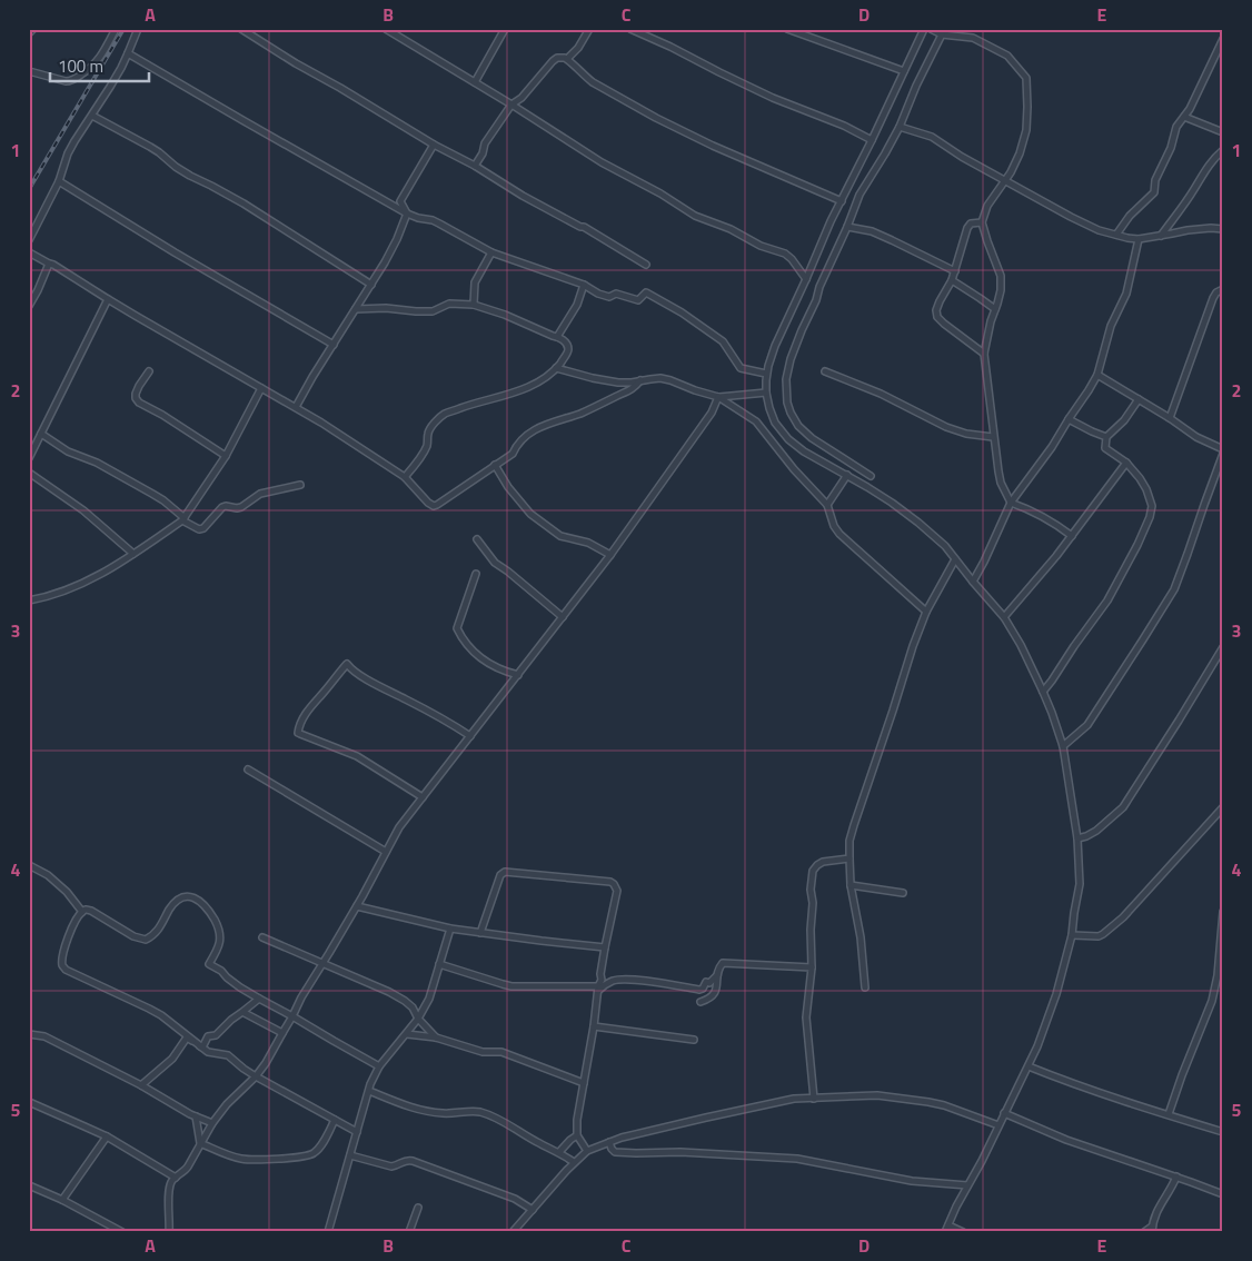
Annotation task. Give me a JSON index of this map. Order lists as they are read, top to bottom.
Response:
{
  "scale_bar": "100 m",
  "grid": {
    "columns": [
      "A",
      "B",
      "C",
      "D",
      "E"
    ],
    "rows": [
      "1",
      "2",
      "3",
      "4",
      "5"
    ]
  }
}
